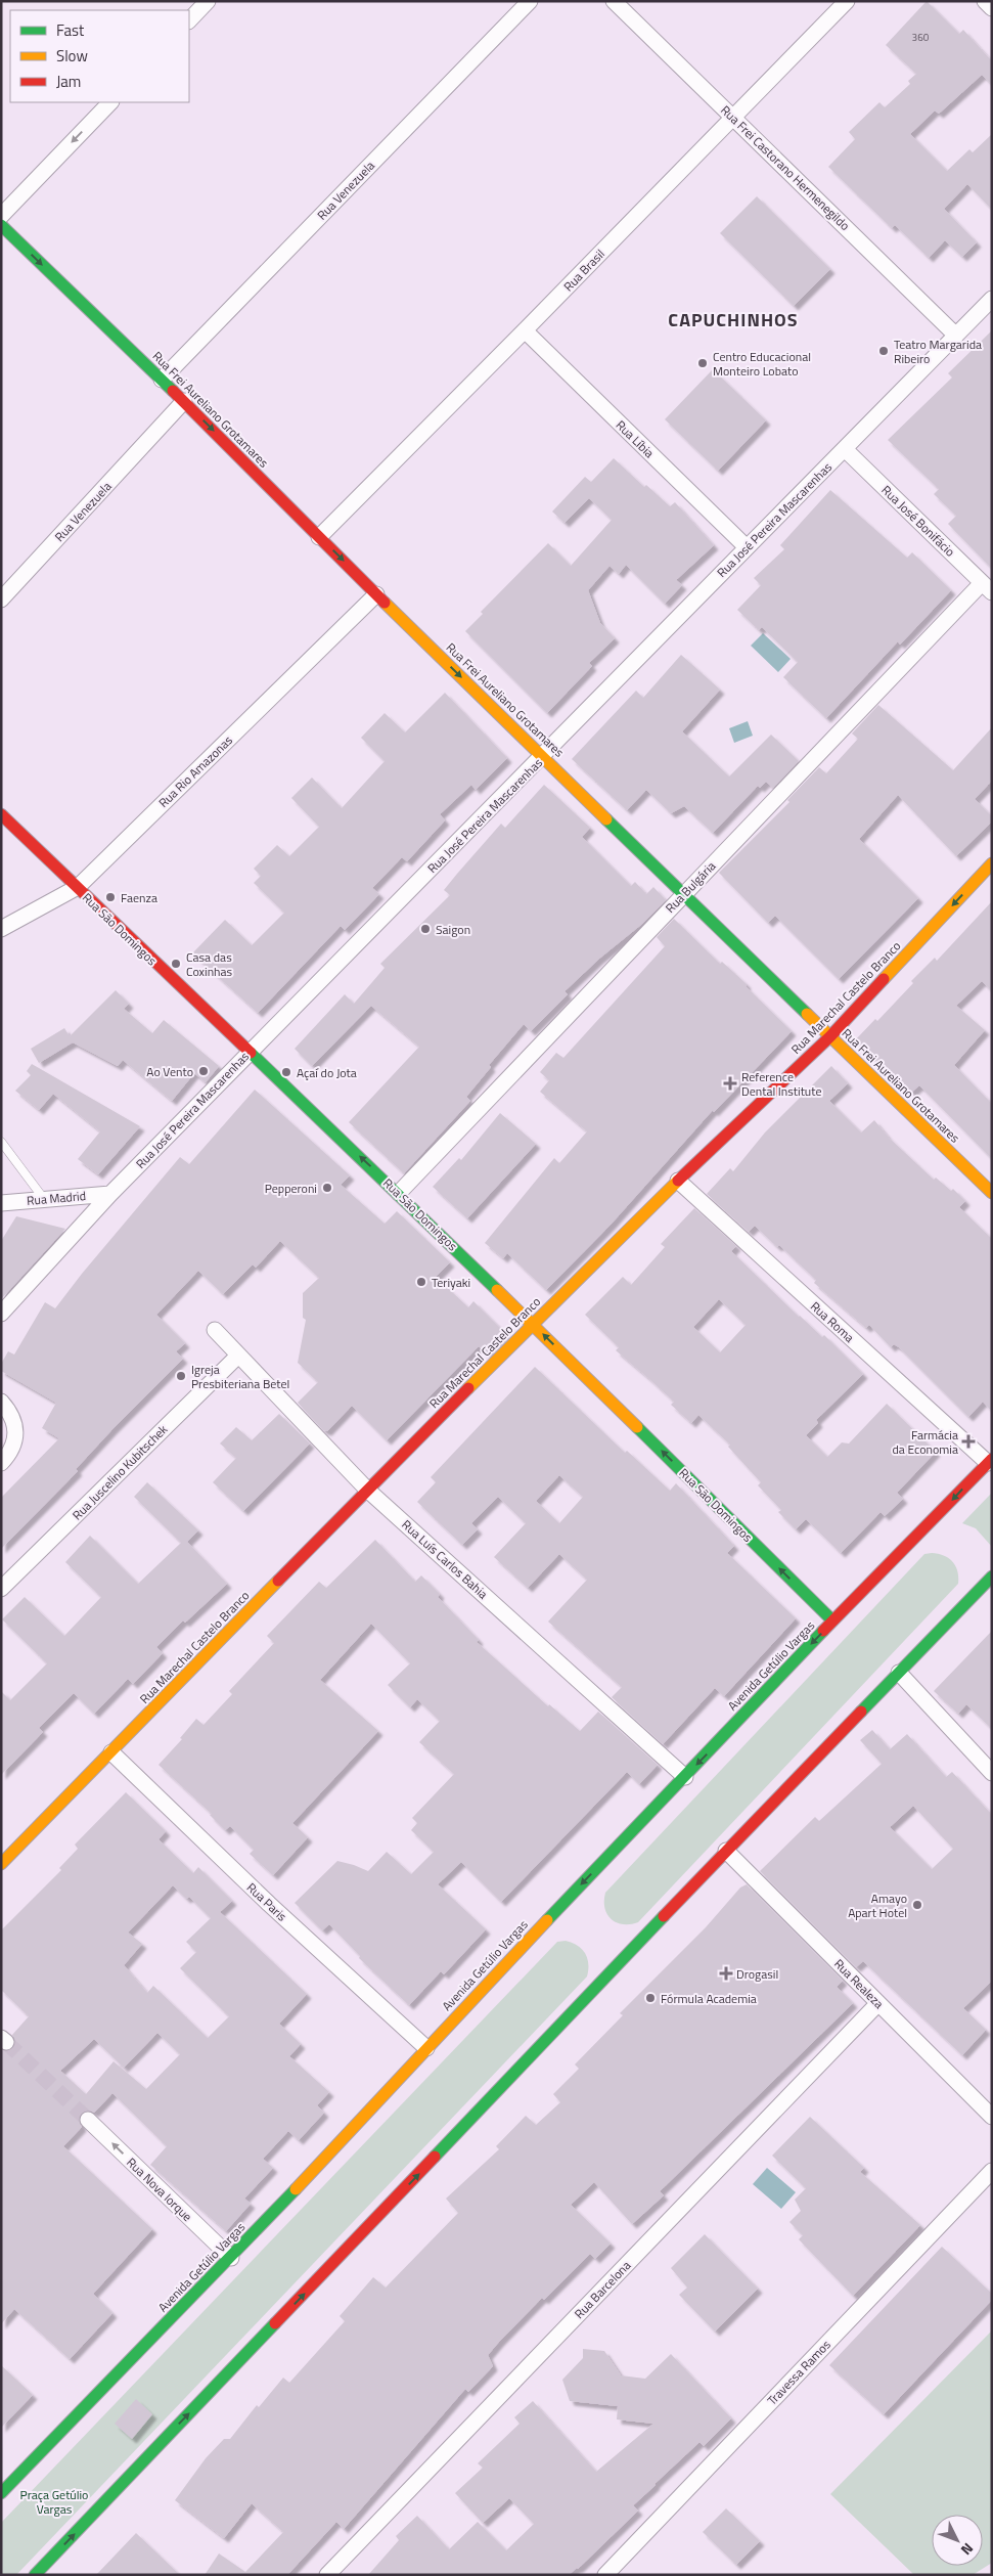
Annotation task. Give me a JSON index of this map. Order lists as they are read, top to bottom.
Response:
{
  "streets": {
    "street": [
      "Rua Frei Castorano Hermenegildo",
      "Rua Venezuela",
      "Rua Brasil",
      "Rua Frei Aureliano Grotamares",
      "Rua Líbia",
      "Rua José Pereira Mascarenhas",
      "Rua José Bonifácio",
      "Rua Rio Amazonas",
      "Rua Bulgária",
      "Rua São Domingos",
      "Rua Marechal Castelo Branco",
      "Rua Madrid",
      "Rua Roma",
      "Rua Juscelino Kubitschek",
      "Rua Luís Carlos Bahia",
      "Avenida Getúlio Vargas",
      "Rua Paris",
      "Rua Realeza",
      "Rua Nova Iorque",
      "Rua Barcelona",
      "Travessa Ramos"
    ]
  },
  "crossings": [
    ["Rua Frei Castorano Hermenegildo", "Rua Brasil"],
    ["Rua Frei Castorano Hermenegildo", "Rua José Pereira Mascarenhas"],
    ["Rua Venezuela", "Rua Frei Aureliano Grotamares"],
    ["Rua Brasil", "Rua Frei Aureliano Grotamares"],
    ["Rua Brasil", "Rua Líbia"],
    ["Rua Frei Aureliano Grotamares", "Rua José Pereira Mascarenhas"],
    ["Rua Frei Aureliano Grotamares", "Rua Rio Amazonas"],
    ["Rua Frei Aureliano Grotamares", "Rua Bulgária"],
    ["Rua Frei Aureliano Grotamares", "Rua Marechal Castelo Branco"],
    ["Rua Líbia", "Rua José Pereira Mascarenhas"],
    ["Rua José Pereira Mascarenhas", "Rua José Bonifácio"],
    ["Rua José Pereira Mascarenhas", "Rua São Domingos"],
    ["Rua José Pereira Mascarenhas", "Rua Madrid"],
    ["Rua José Bonifácio", "Rua Bulgária"],
    ["Rua Rio Amazonas", "Rua São Domingos"],
    ["Rua Bulgária", "Rua São Domingos"],
    ["Rua São Domingos", "Rua Marechal Castelo Branco"],
    ["Rua São Domingos", "Avenida Getúlio Vargas"],
    ["Rua Marechal Castelo Branco", "Rua Roma"],
    ["Rua Marechal Castelo Branco", "Rua Luís Carlos Bahia"],
    ["Rua Marechal Castelo Branco", "Rua Paris"],
    ["Rua Roma", "Avenida Getúlio Vargas"],
    ["Rua Juscelino Kubitschek", "Rua Luís Carlos Bahia"],
    ["Rua Luís Carlos Bahia", "Avenida Getúlio Vargas"],
    ["Avenida Getúlio Vargas", "Rua Paris"],
    ["Avenida Getúlio Vargas", "Rua Nova Iorque"],
    ["Rua Realeza", "Rua Barcelona"]
  ],
  "one_way": ["Rua Frei Aureliano Grotamares", "Rua São Domingos", "Rua Nova Iorque"],
  "districts": ["CAPUCHINHOS"],
  "parks": ["Praça Getúlio Vargas"],
  "places": {
    "other": [
      "Teatro Margarida Ribeiro",
      "Centro Educacional Monteiro Lobato",
      "Faenza",
      "Saigon",
      "Casa das Coxinhas",
      "Ao Vento",
      "Açaí do Jota",
      "Pepperoni",
      "Teriyaki",
      "Igreja Presbiteriana Betel",
      "Amayo Apart Hotel",
      "Fórmula Academia"
    ],
    "health": ["Reference Dental Institute", "Farmácia da Economia", "Drogasil"]
  },
  "house_numbers": ["360"],
  "legend": ["Fast", "Slow", "Jam"],
  "north": "bottom right"
}
